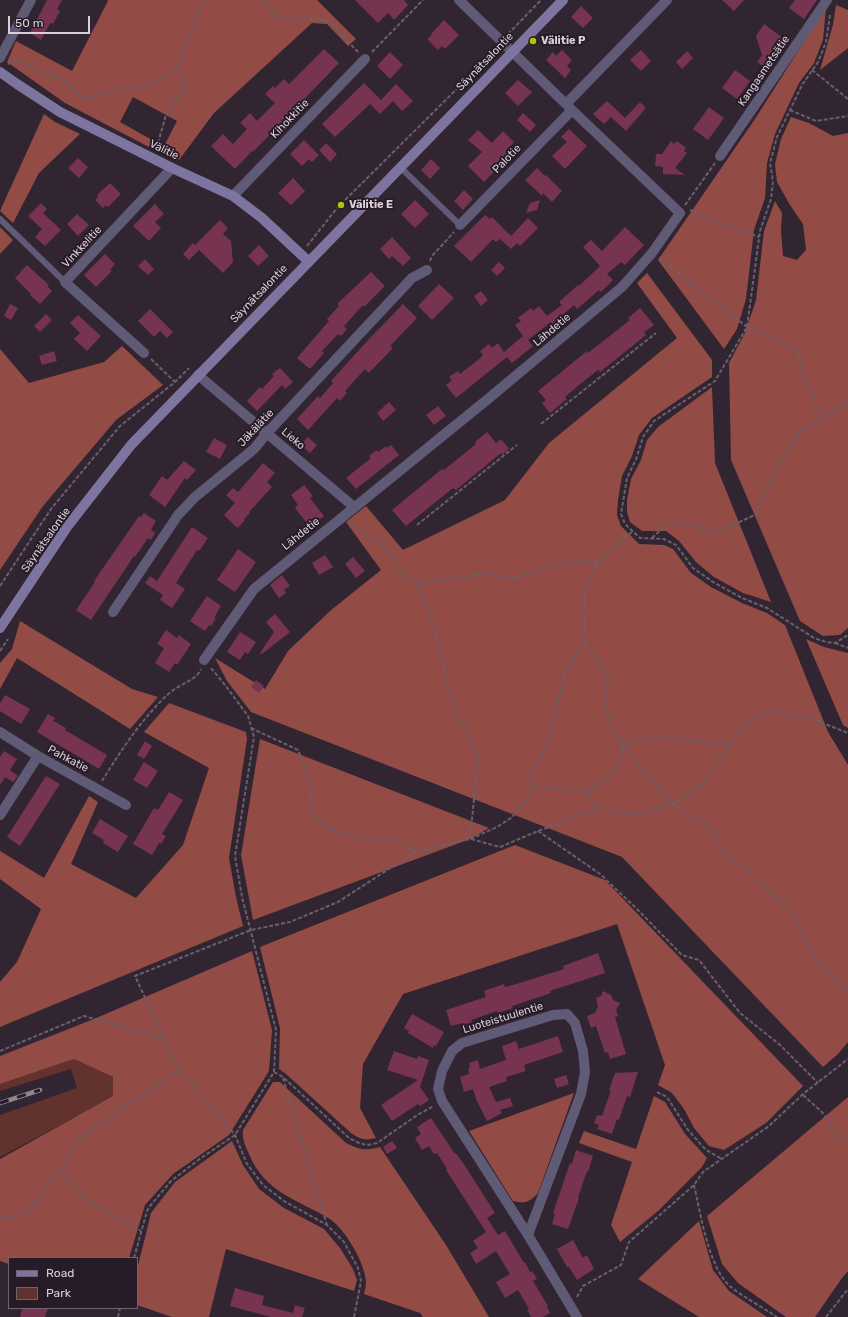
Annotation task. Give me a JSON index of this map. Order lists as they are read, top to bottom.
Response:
{
  "streets": {
    "main road": ["Säynätsalontie", "Välitie"],
    "street": [
      "Kangasmetsätie",
      "Kihokkitie",
      "Palotie",
      "Vinkkelitie",
      "Lähdetie",
      "Jäkälätie",
      "Lieko",
      "Pahkatie",
      "Luoteistuulentie"
    ]
  },
  "crossings": [
    ["Säynätsalontie", "Välitie"],
    ["Säynätsalontie", "Lähdetie"],
    ["Säynätsalontie", "Lieko"],
    ["Kihokkitie", "Välitie"],
    ["Välitie", "Vinkkelitie"],
    ["Palotie", "Lähdetie"],
    ["Lähdetie", "Lieko"],
    ["Jäkälätie", "Lieko"]
  ],
  "places": ["Välitie P", "Välitie E"],
  "legend": ["Road", "Park"],
  "scale_bar": "50 m"
}
